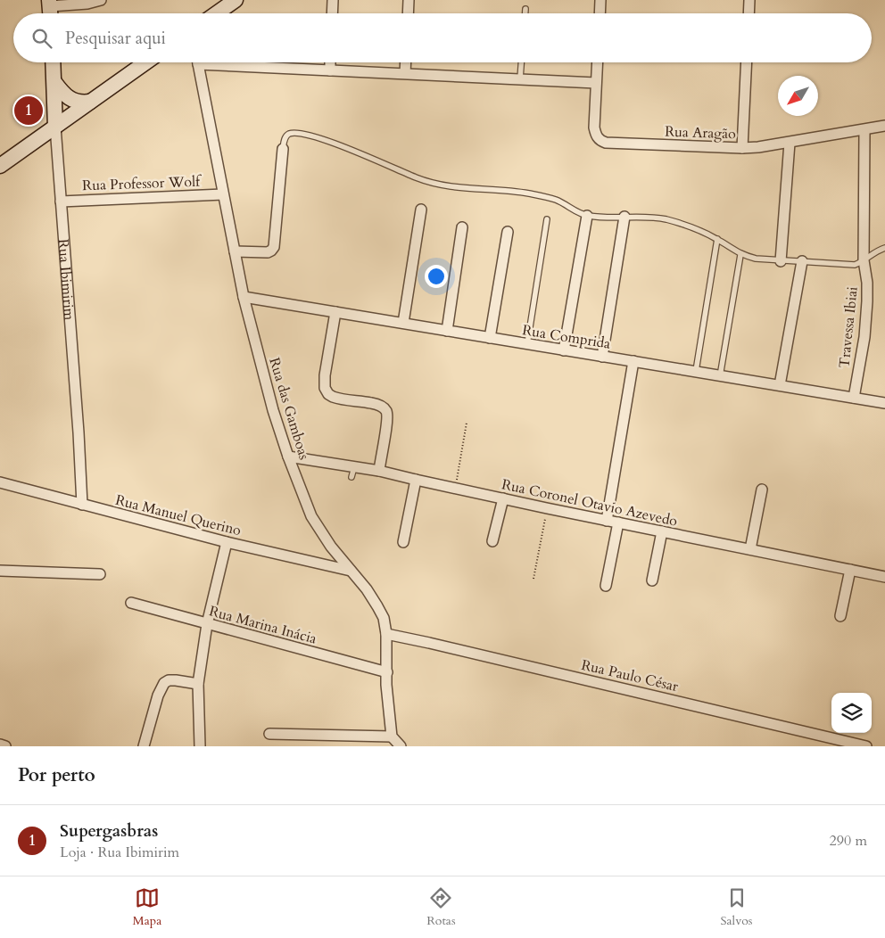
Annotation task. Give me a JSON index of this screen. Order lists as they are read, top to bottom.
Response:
{
  "streets": {
    "street": [
      "Rua Aragão",
      "Rua Professor Wolf",
      "Rua Ibimirim",
      "Travessa Ibiai",
      "Rua Comprida",
      "Rua das Gamboas",
      "Rua Coronel Otavio Azevedo",
      "Rua Manuel Querino",
      "Rua Marina Inácia",
      "Rua Paulo César"
    ]
  },
  "crossings": [
    ["Rua Aragão", "Travessa Ibiai"],
    ["Rua Professor Wolf", "Rua Ibimirim"],
    ["Rua Professor Wolf", "Rua das Gamboas"],
    ["Rua Ibimirim", "Rua Manuel Querino"],
    ["Travessa Ibiai", "Rua Comprida"],
    ["Rua Comprida", "Rua das Gamboas"],
    ["Rua das Gamboas", "Rua Coronel Otavio Azevedo"],
    ["Rua das Gamboas", "Rua Manuel Querino"],
    ["Rua das Gamboas", "Rua Marina Inácia"],
    ["Rua das Gamboas", "Rua Paulo César"]
  ],
  "north": "bottom left",
  "page": {
    "search": "Pesquisar aqui",
    "pins": "1",
    "heading": "Por perto",
    "list": [
      {
        "mark": "1",
        "name": "Supergasbras",
        "note": "Loja · Rua Ibimirim",
        "value": "290 m"
      }
    ],
    "nav": ["Mapa", "Rotas", "Salvos"]
  }
}
